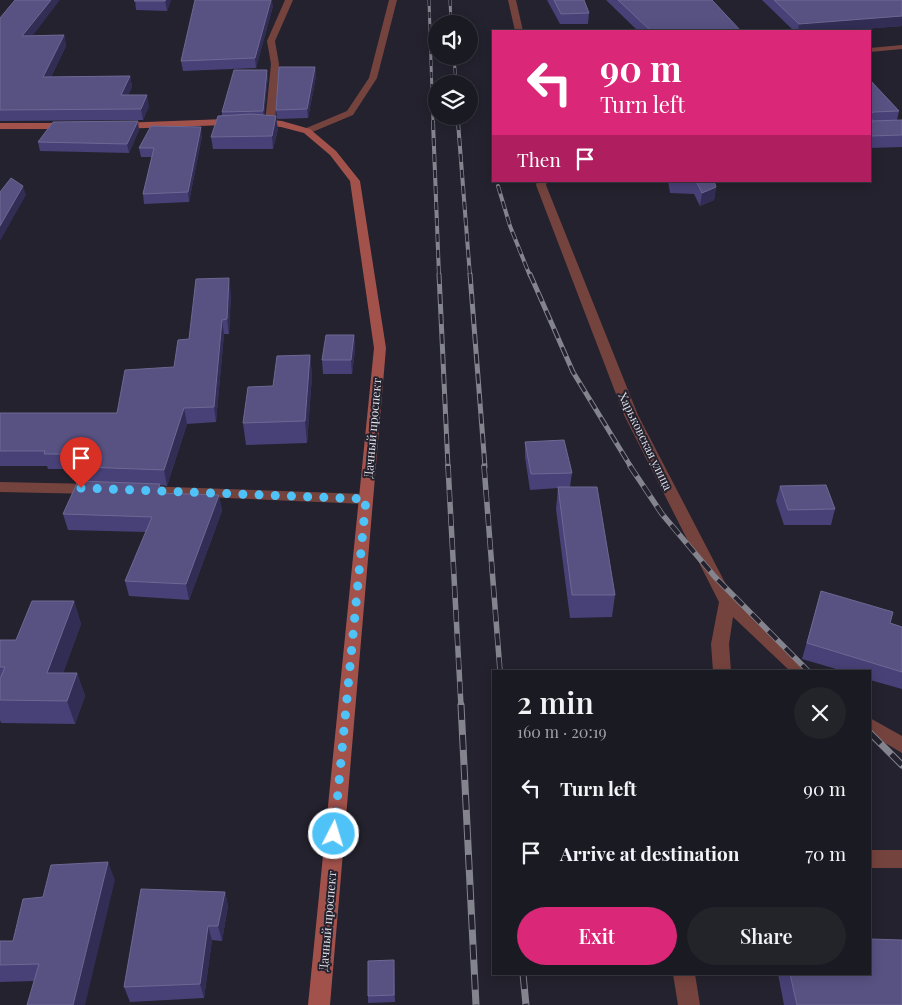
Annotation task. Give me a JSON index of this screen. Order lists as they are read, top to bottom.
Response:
{
  "streets": {
    "street": ["Дачный проспект", "Харьковская улица"]
  },
  "page": {
    "turn": ["90 m", "Turn left"],
    "then": "Then",
    "heading": ["2 min", "160 m · 20:19"],
    "list": [
      {
        "name": "Turn left",
        "value": "90 m"
      },
      {
        "name": "Arrive at destination",
        "value": "70 m"
      }
    ],
    "buttons": ["Exit", "Share"]
  }
}
